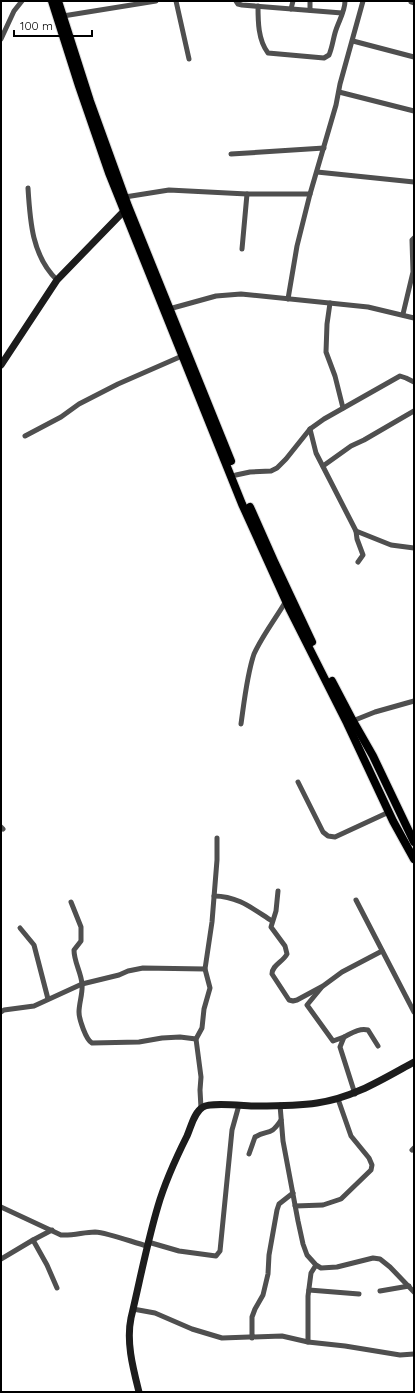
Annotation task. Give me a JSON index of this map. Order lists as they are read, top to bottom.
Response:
{
  "scale_bar": "100 m"
}
